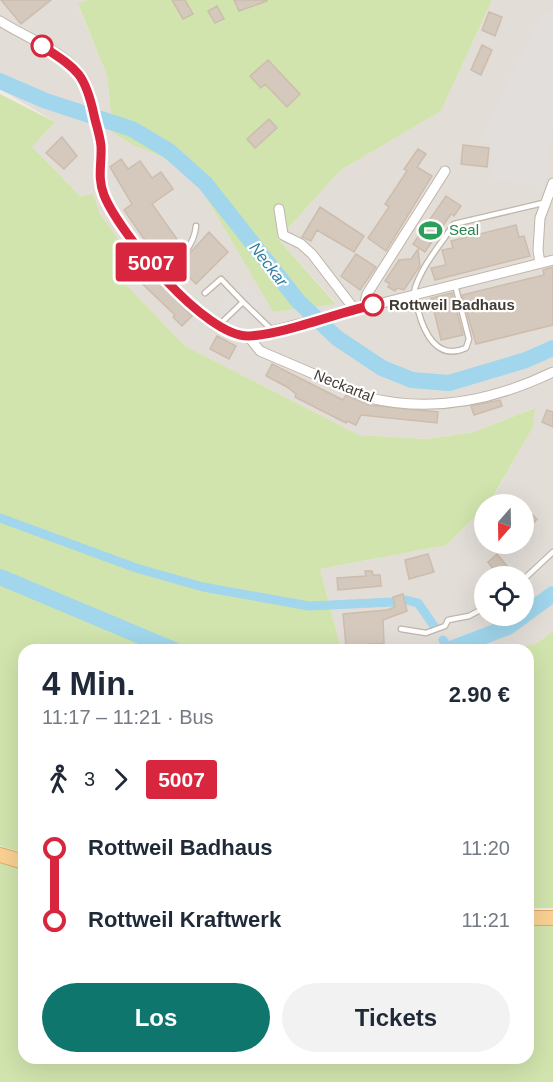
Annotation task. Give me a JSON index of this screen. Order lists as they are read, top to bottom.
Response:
{
  "streets": {
    "street": ["Neckartal"]
  },
  "water": ["Neckar"],
  "places": {
    "sports": ["Seal"],
    "other": ["Rottweil Badhaus"]
  },
  "lines": ["bus line 5007"],
  "north": "bottom",
  "page": {
    "on_map": "5007",
    "heading": ["4 Min.", "11:17 – 11:21 · Bus", "2.90 €"],
    "legs": ["3", "5007"],
    "list": [
      {
        "name": "Rottweil Badhaus",
        "value": "11:20"
      },
      {
        "name": "Rottweil Kraftwerk",
        "value": "11:21"
      }
    ],
    "buttons": ["Los", "Tickets"]
  }
}
